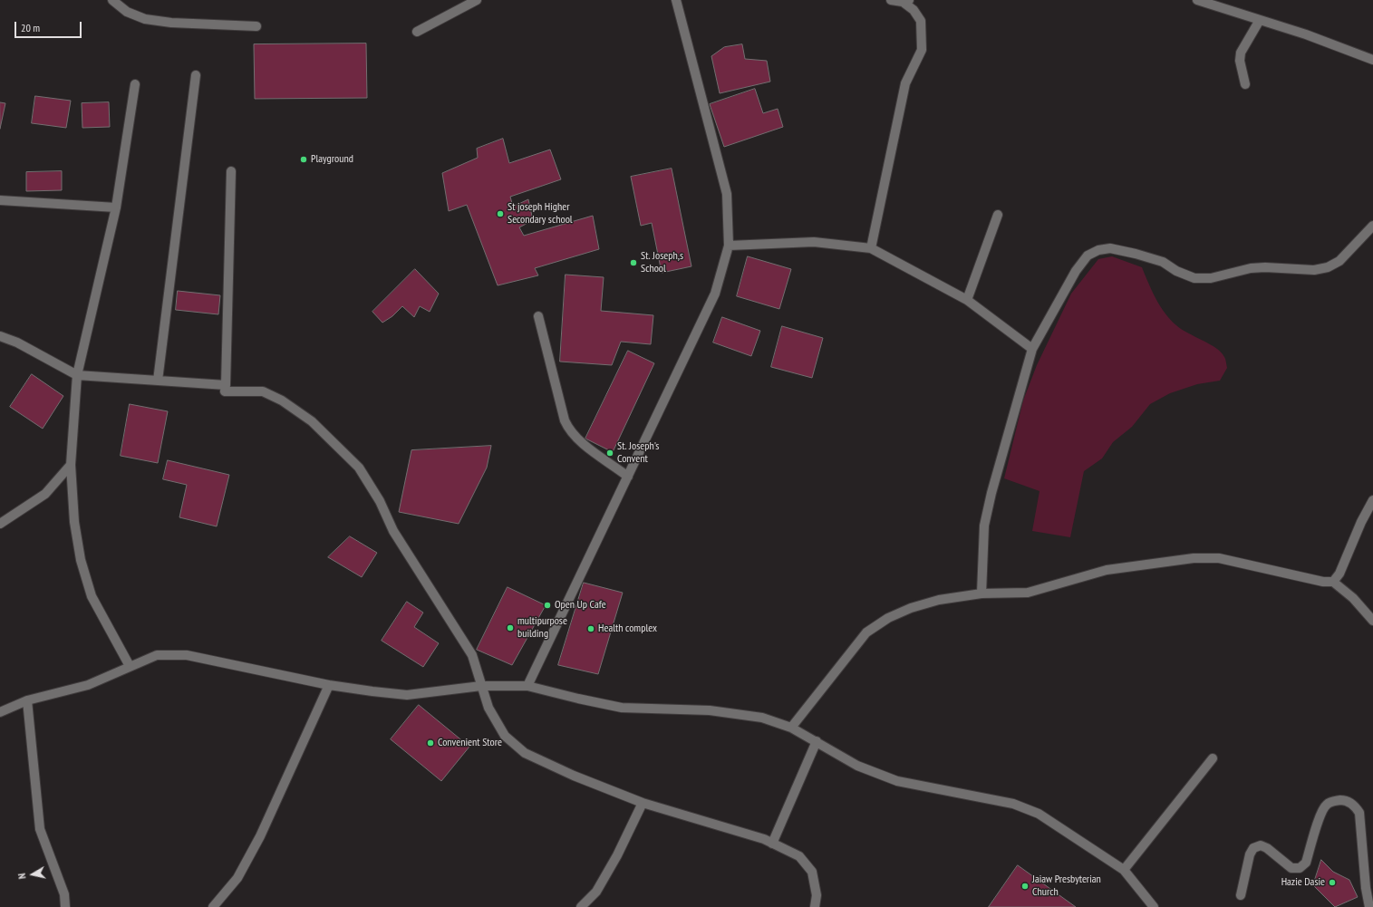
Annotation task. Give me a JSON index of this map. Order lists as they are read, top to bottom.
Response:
{
  "places": [
    "Playground",
    "St joseph Higher Secondary school",
    "St. Joseph,s School",
    "St. Joseph's Convent",
    "Open Up Cafe",
    "multipurpose building",
    "Health complex",
    "Convenient Store",
    "Hazie Dasie",
    "Jaiaw Presbyterian Church"
  ],
  "scale_bar": "20 m",
  "north": "left"
}
